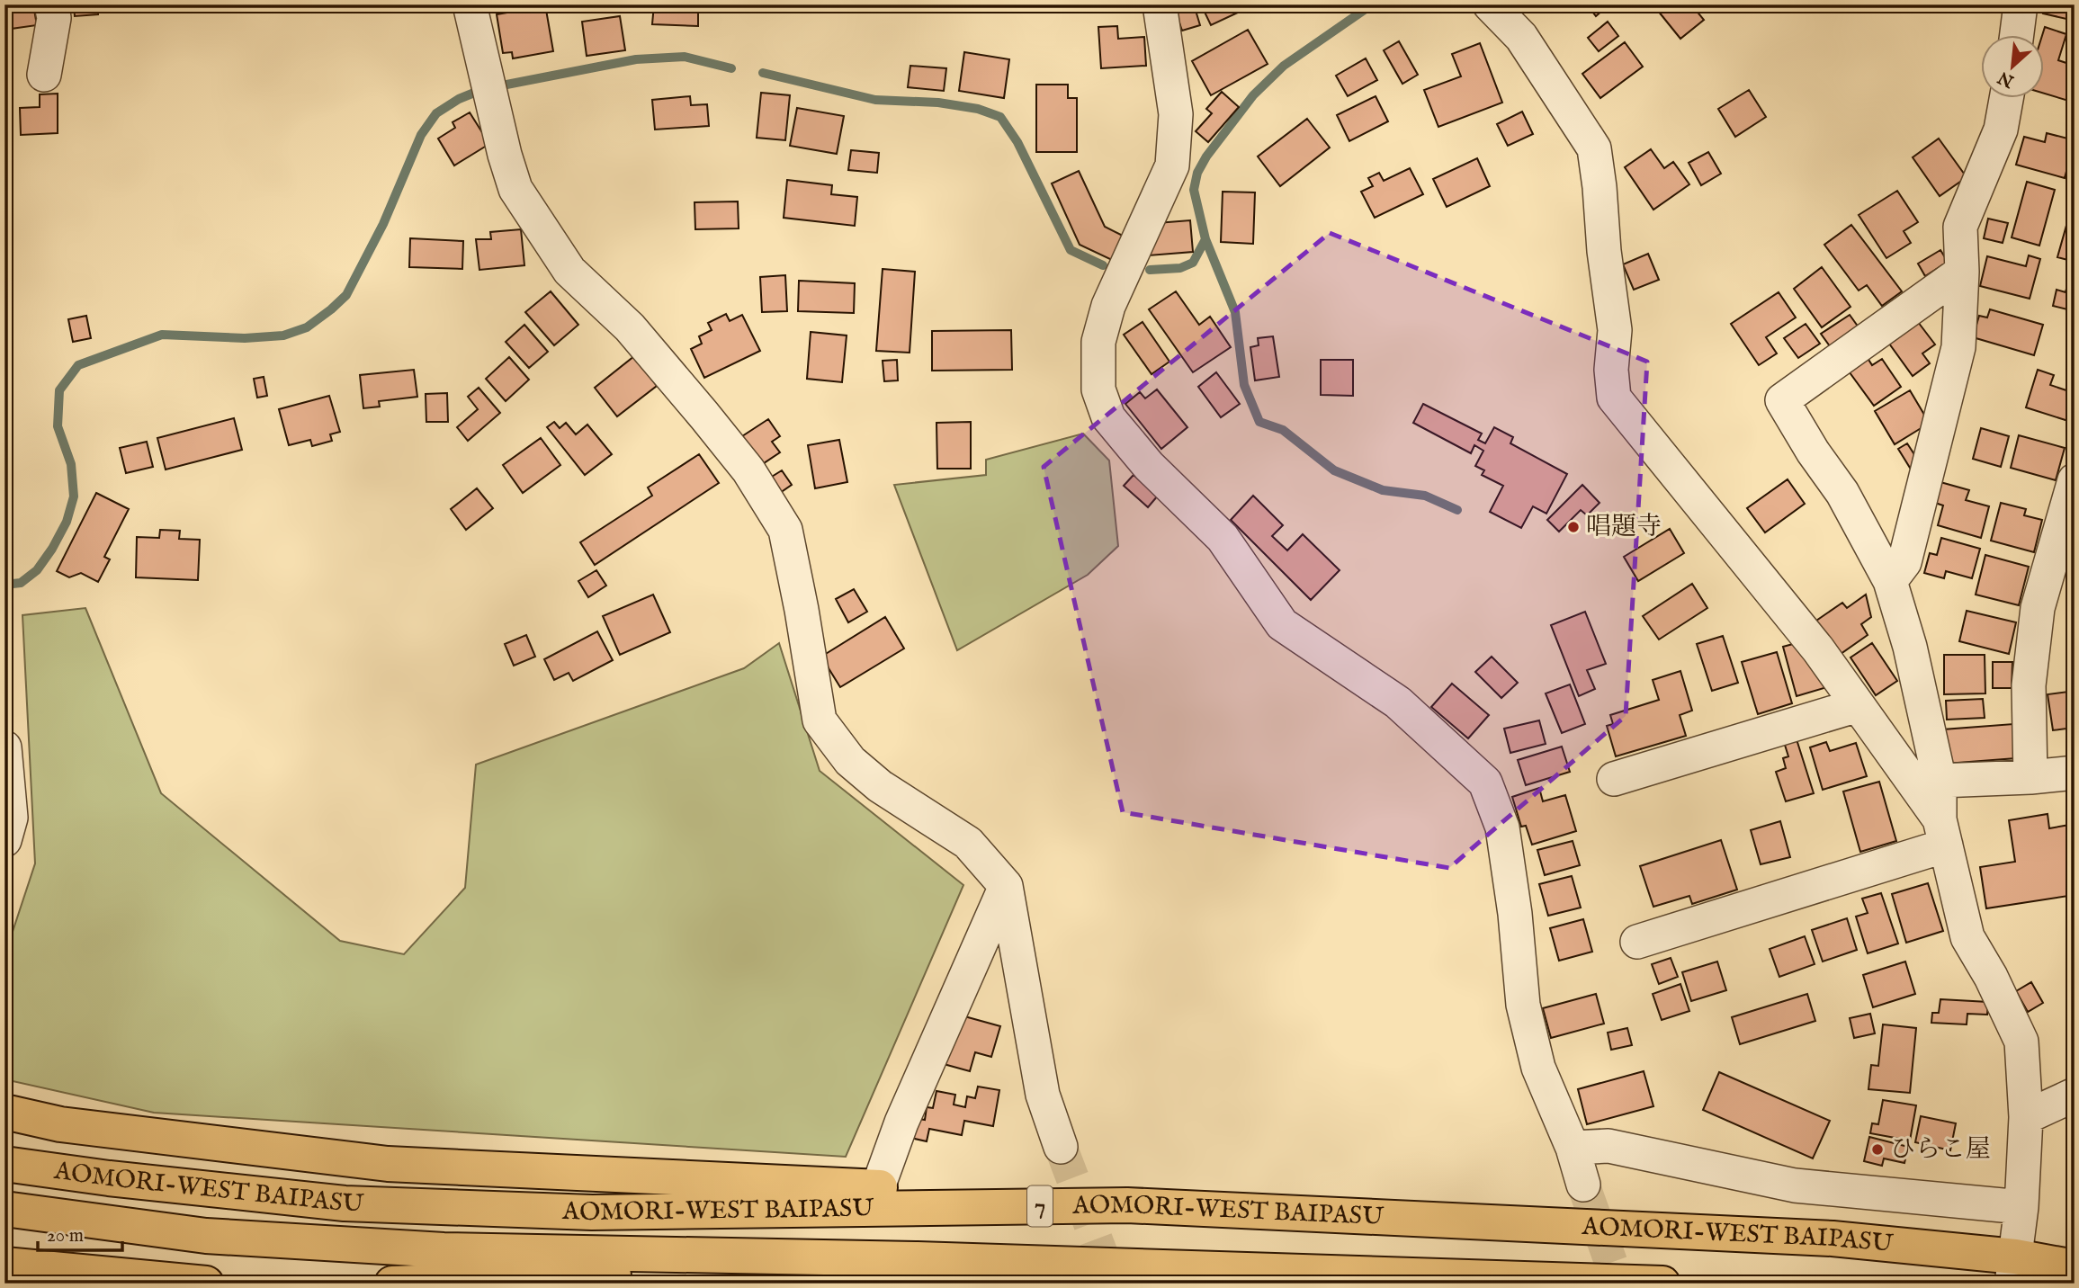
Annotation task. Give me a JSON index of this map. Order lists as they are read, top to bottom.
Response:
{
  "streets": {
    "highway": ["AOMORI-WEST BAIPASU", "7"]
  },
  "places": ["唱題寺", "ひらこ屋"],
  "scale_bar": "20 m",
  "north": "bottom left"
}
